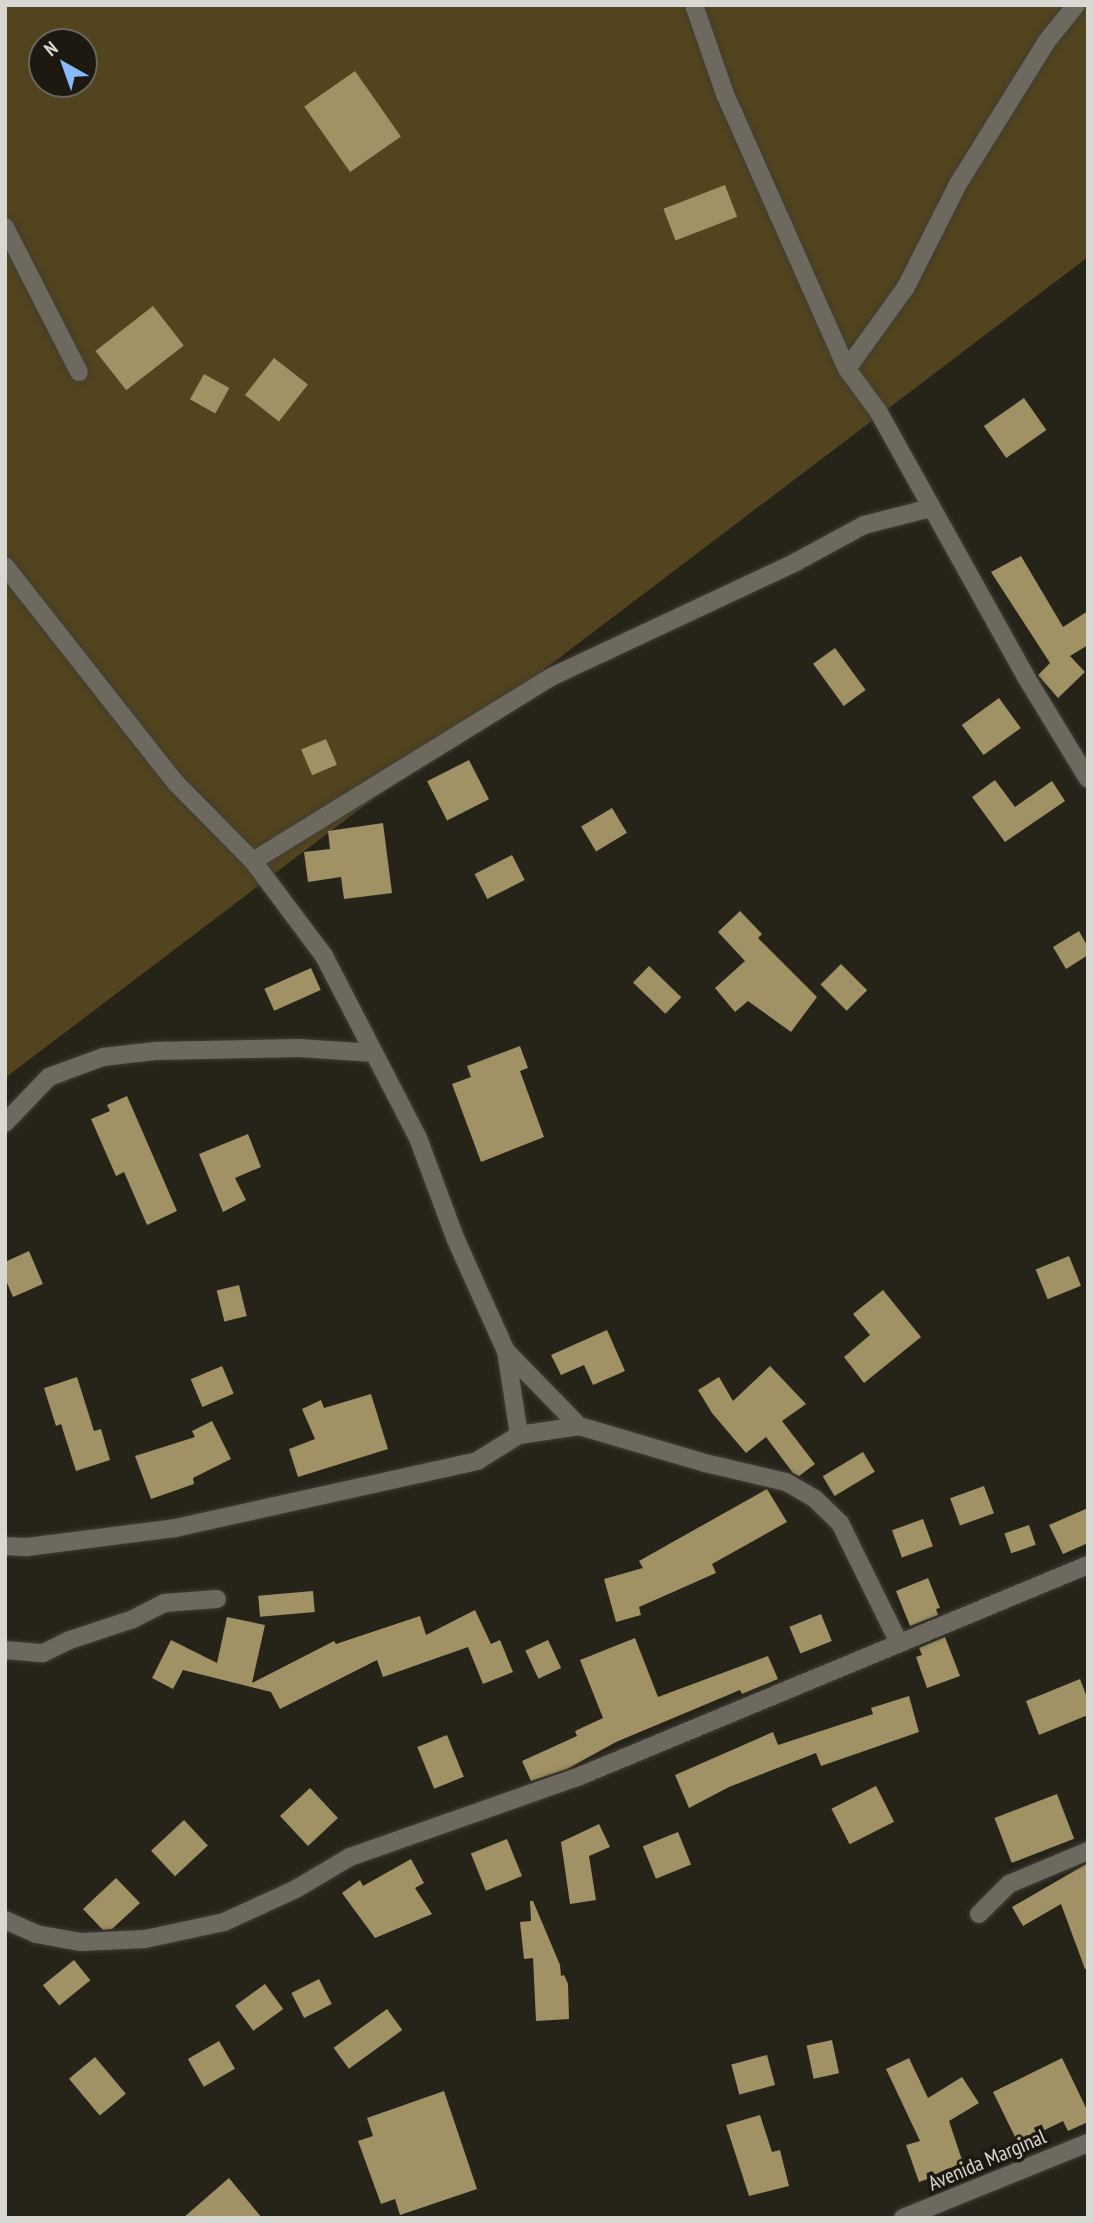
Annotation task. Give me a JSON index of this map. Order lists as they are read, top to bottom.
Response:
{
  "streets": {
    "street": ["Avenida Marginal"]
  },
  "north": "top left"
}
